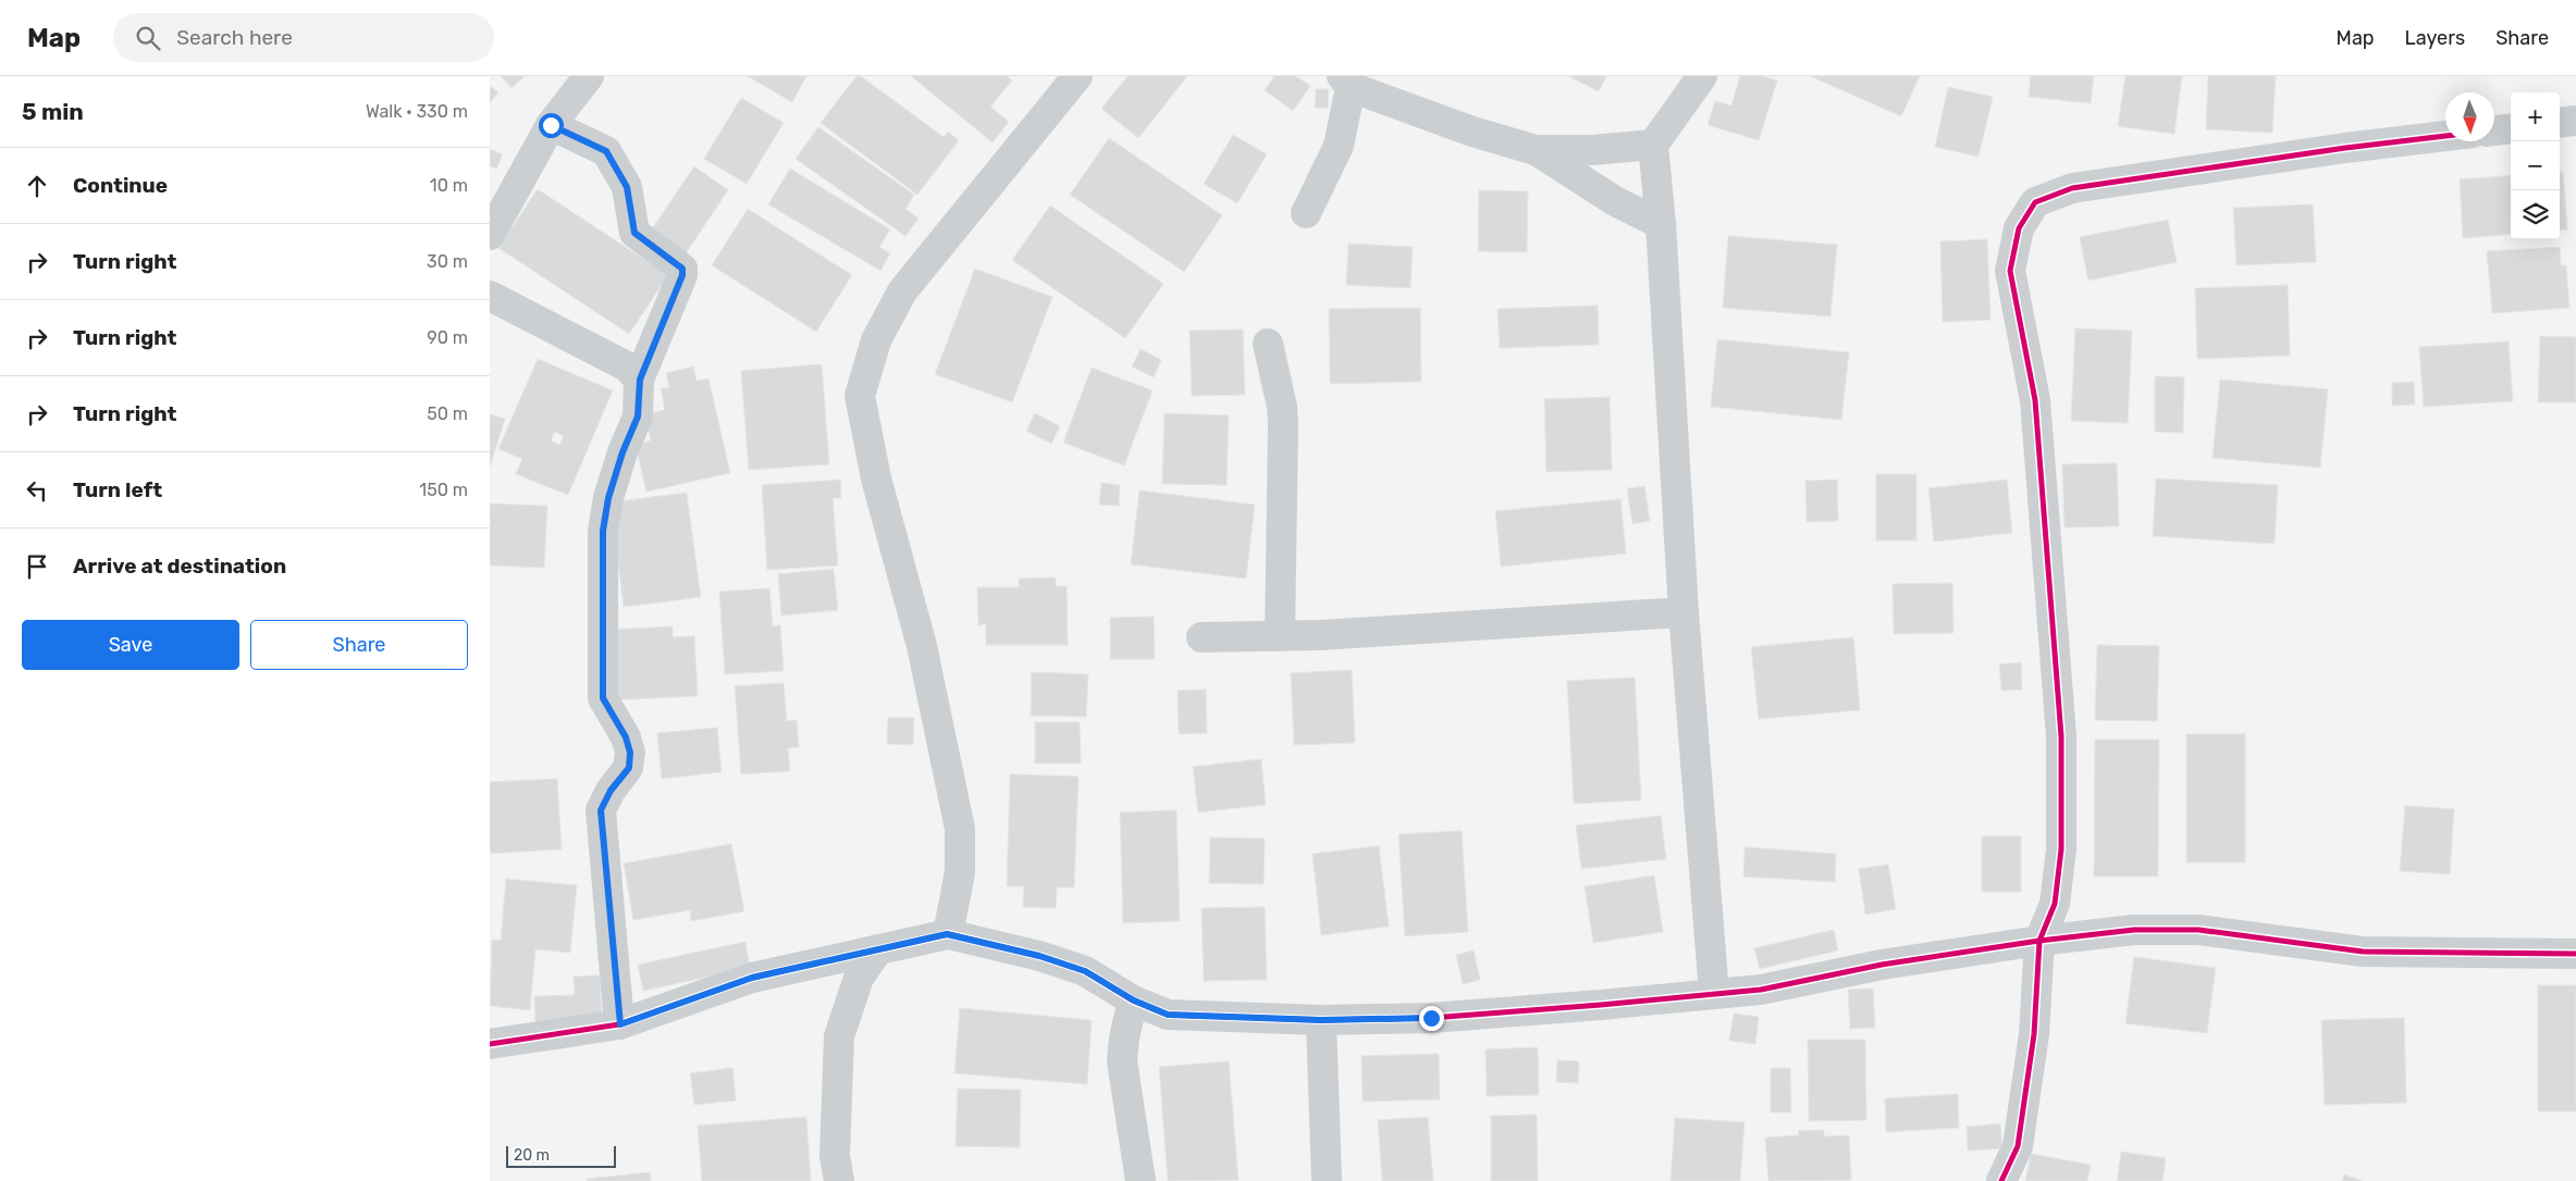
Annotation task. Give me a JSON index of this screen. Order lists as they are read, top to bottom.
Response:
{
  "scale_bar": "20 m",
  "north": "bottom",
  "page": {
    "header": "Map",
    "search": "Search here",
    "nav": ["Map", "Layers", "Share"],
    "heading": ["5 min", "Walk · 330 m"],
    "map_buttons": ["+", "−"],
    "list": [
      ["Continue", "10 m"],
      ["Turn right", "30 m"],
      ["Turn right", "90 m"],
      ["Turn right", "50 m"],
      ["Turn left", "150 m"],
      "Arrive at destination"
    ],
    "buttons": ["Save", "Share"],
    "scale": "20 m"
  }
}
